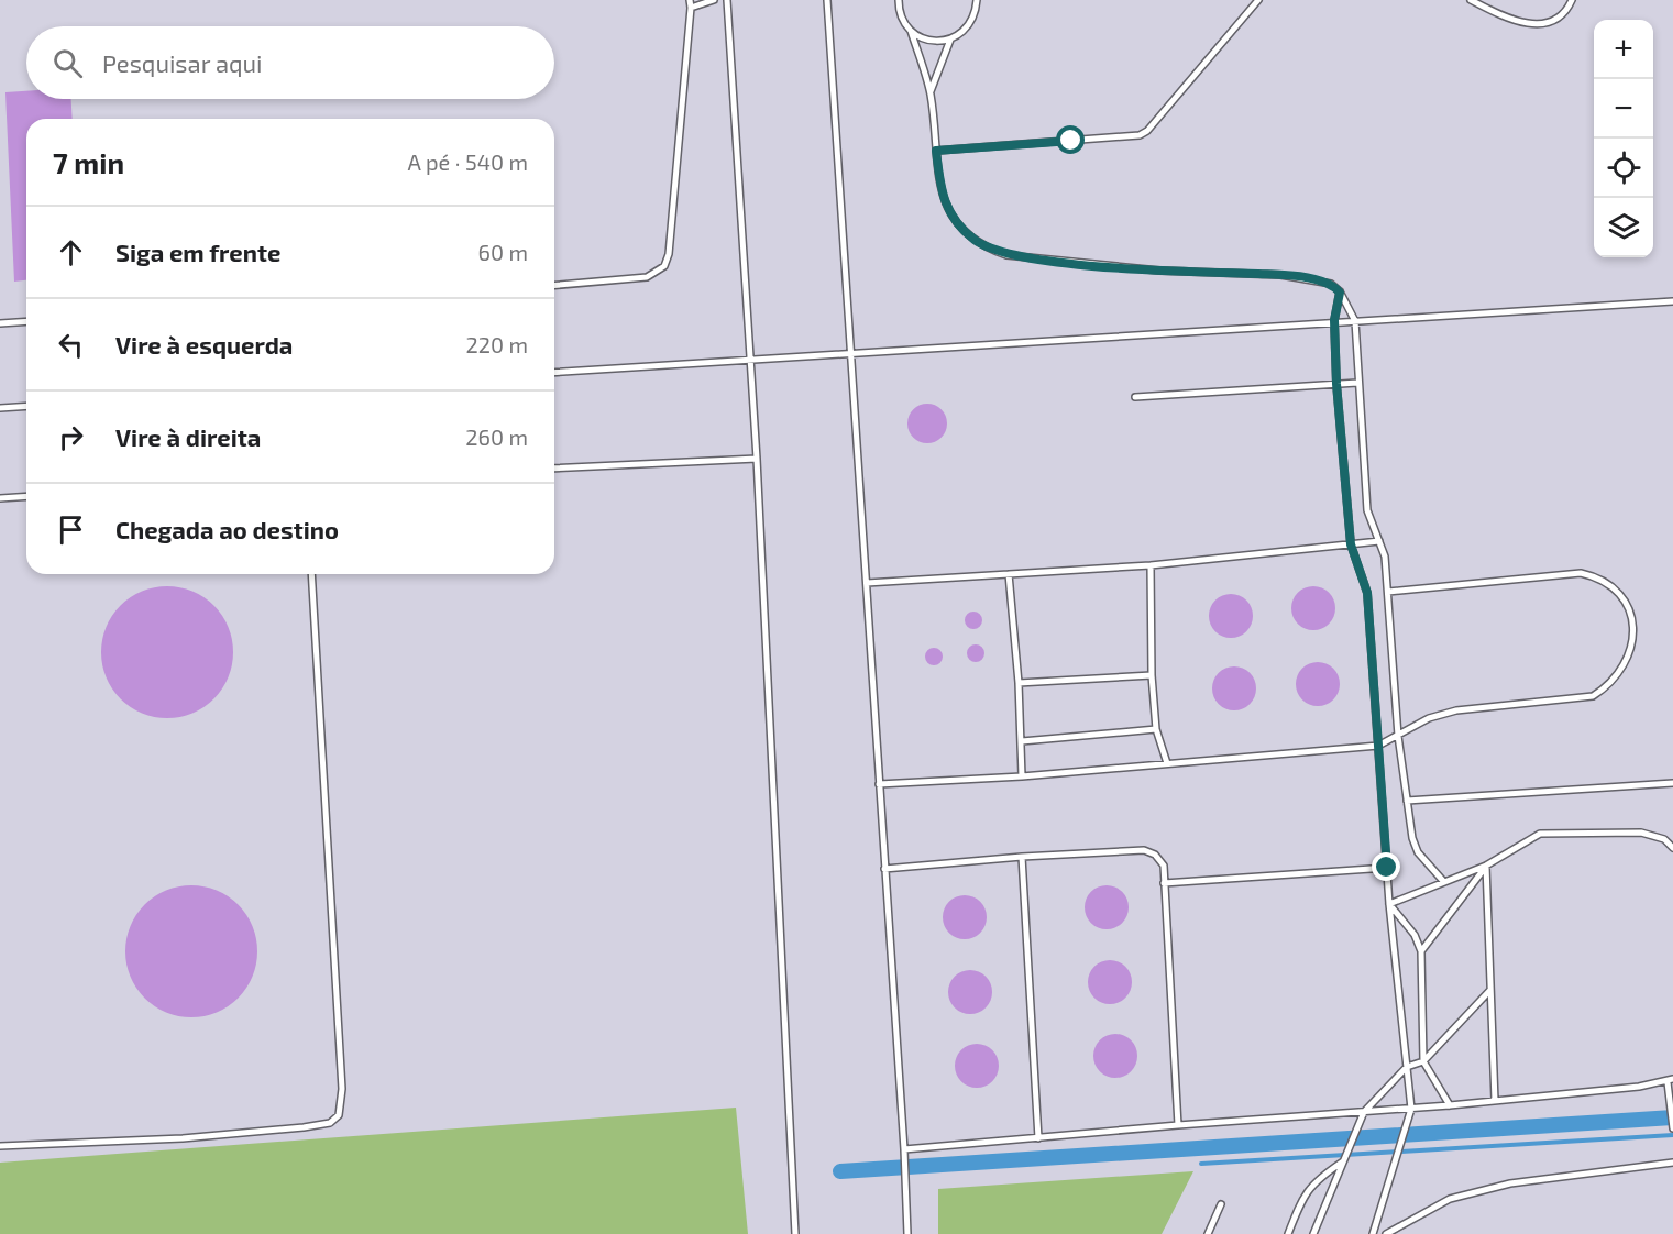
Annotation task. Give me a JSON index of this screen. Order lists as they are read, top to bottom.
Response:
{
  "page": {
    "map_buttons": ["+", "−"],
    "search": "Pesquisar aqui",
    "heading": ["7 min", "A pé · 540 m"],
    "list": [
      ["Siga em frente", "60 m"],
      ["Vire à esquerda", "220 m"],
      ["Vire à direita", "260 m"],
      "Chegada ao destino"
    ]
  }
}
